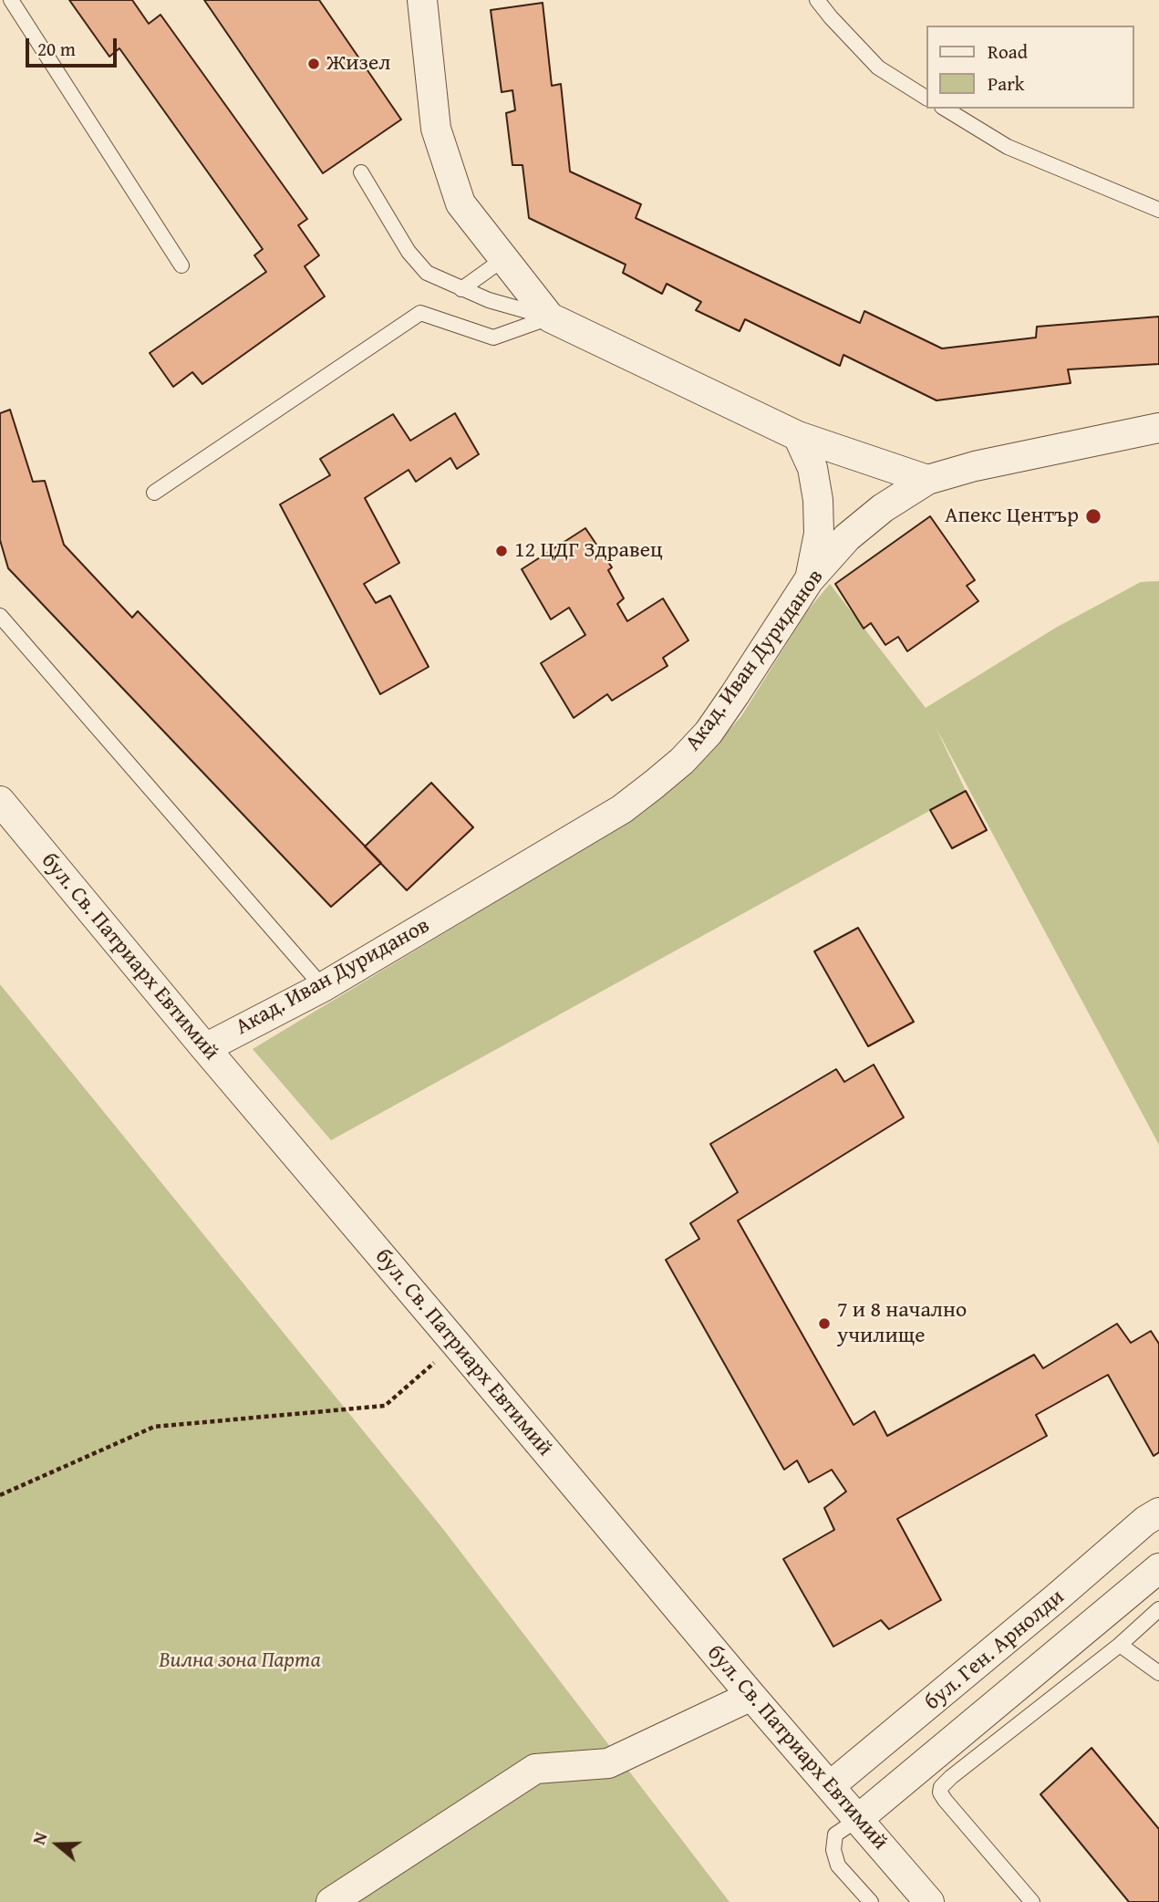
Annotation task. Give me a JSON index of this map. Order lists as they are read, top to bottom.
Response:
{
  "streets": {
    "street": ["Акад. Иван Дуриданов", "бул. Св. Патриарх Евтимий", "бул. Ген. Арнолди"]
  },
  "crossings": [
    ["Акад. Иван Дуриданов", "бул. Св. Патриарх Евтимий"],
    ["бул. Св. Патриарх Евтимий", "бул. Ген. Арнолди"]
  ],
  "parks": ["Вилна зона Парта"],
  "places": [
    "Жизел",
    "Апекс Център",
    "12 ЦДГ Здравец",
    "7 и 8 начално училище"
  ],
  "legend": ["Road", "Park"],
  "scale_bar": "20 m",
  "north": "left"
}
